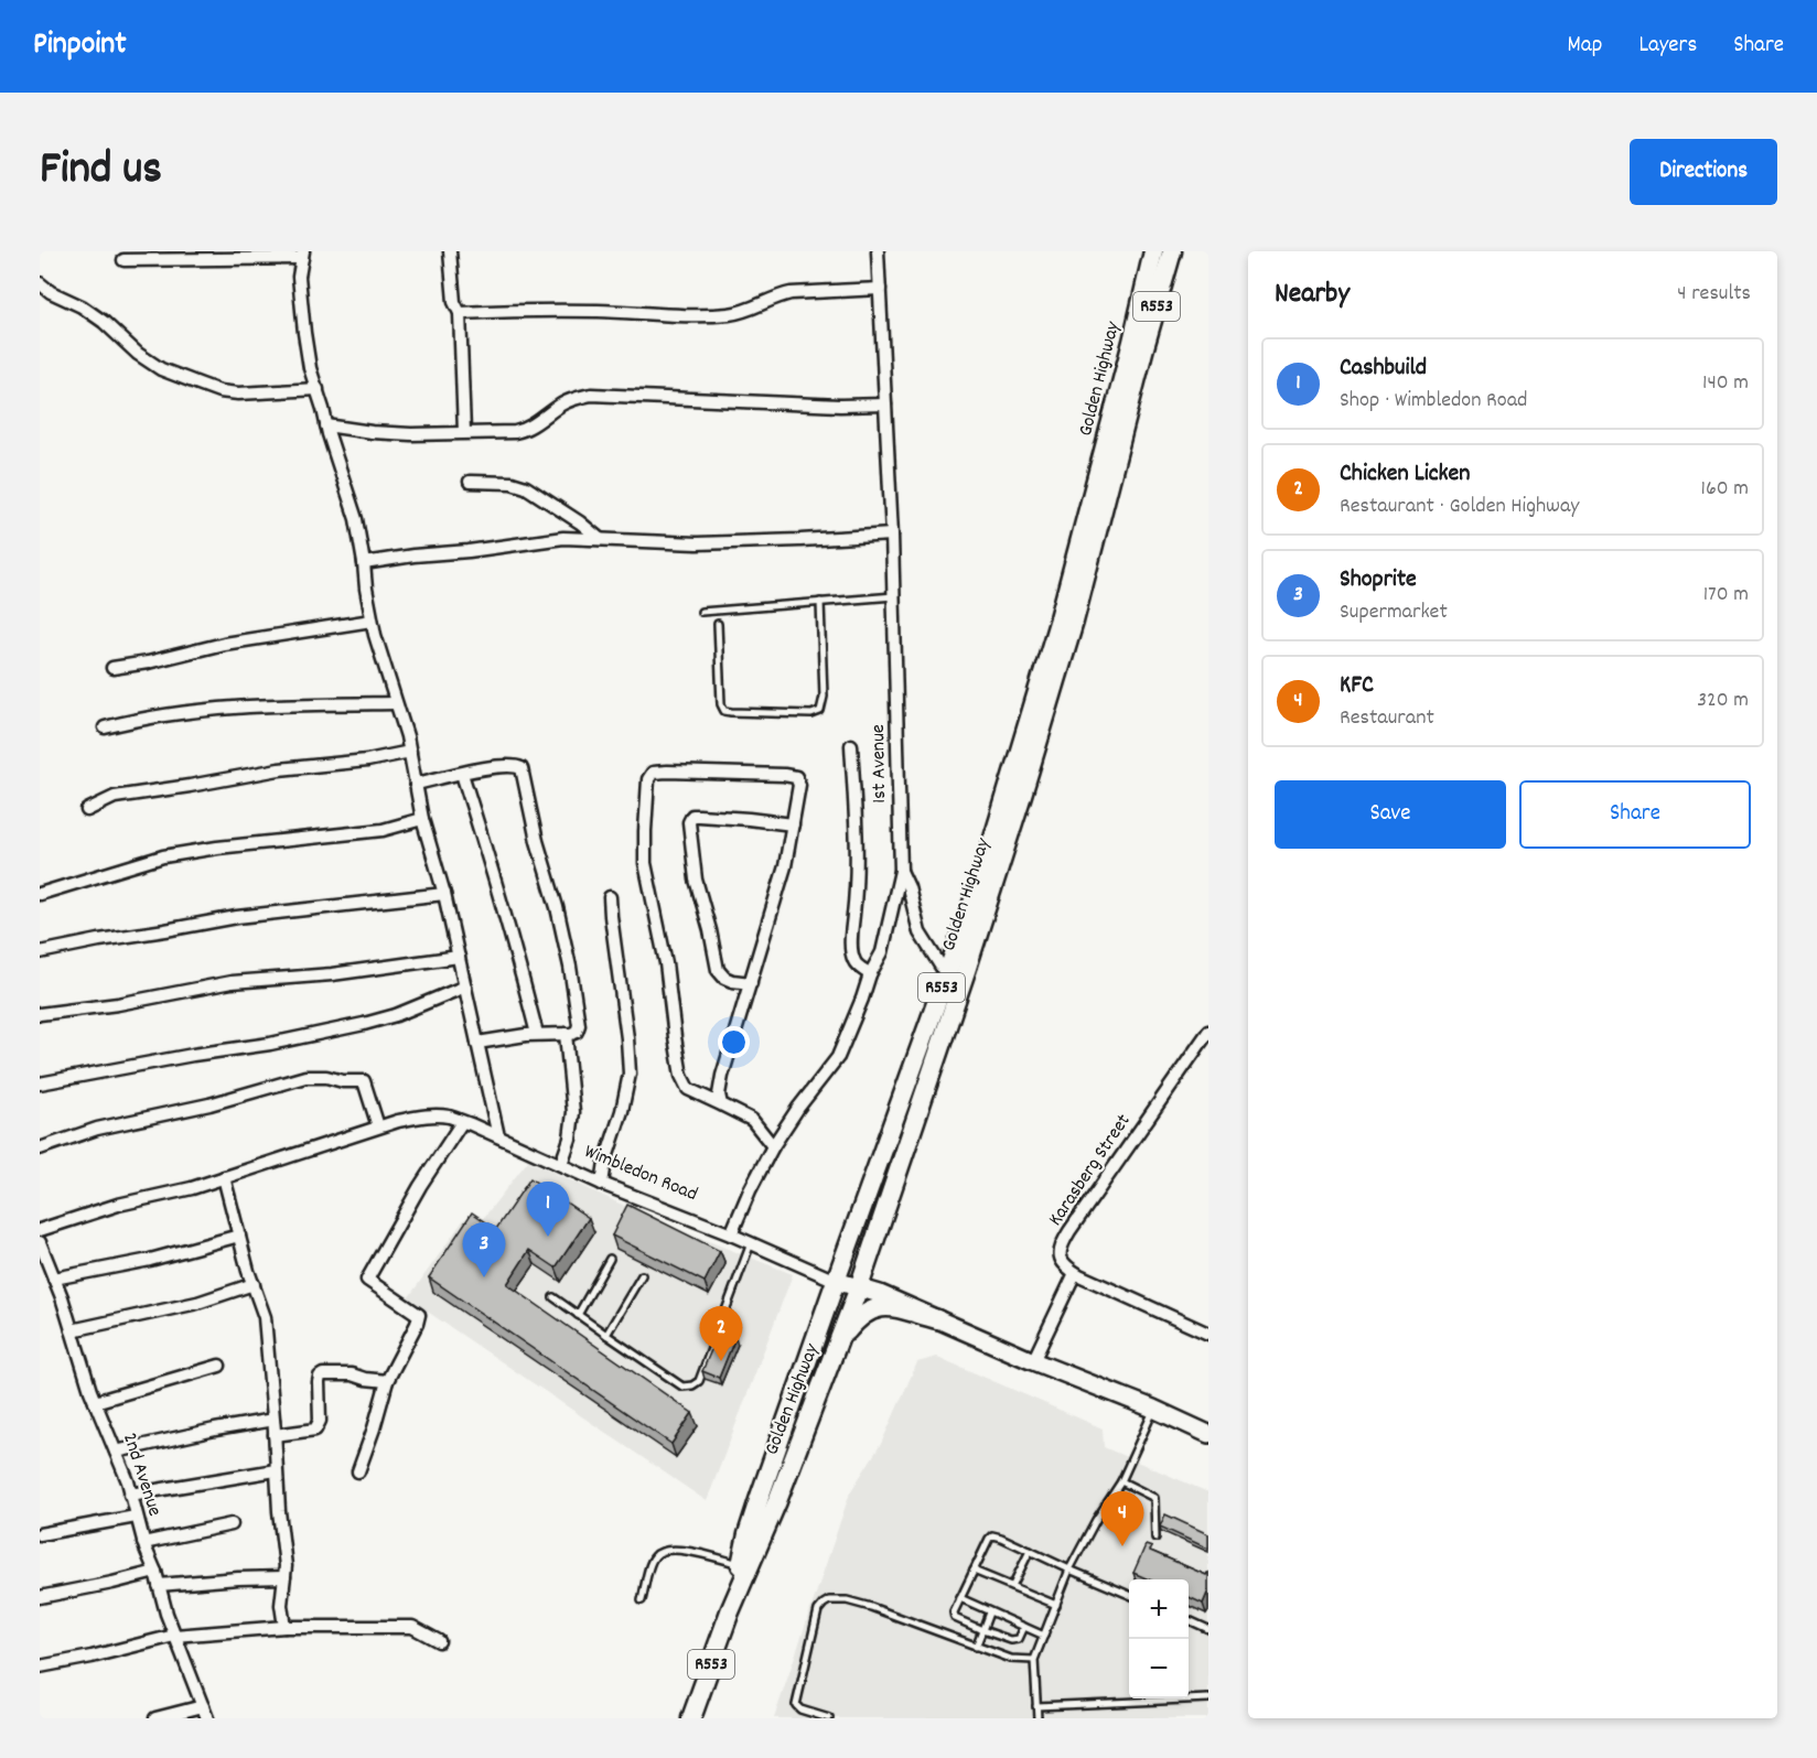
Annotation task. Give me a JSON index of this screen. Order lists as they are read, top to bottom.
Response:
{
  "streets": {
    "main road": ["R553", "Golden Highway"],
    "street": [
      "1st Avenue",
      "Karasberg Street",
      "Wimbledon Road",
      "2nd Avenue"
    ]
  },
  "crossings": [
    ["Golden Highway", "Wimbledon Road"],
    ["1st Avenue", "Wimbledon Road"]
  ],
  "page": {
    "header": "Pinpoint",
    "nav": ["Map", "Layers", "Share"],
    "title": "Find us",
    "buttons": [
      "Directions",
      ["Save", "Share"]
    ],
    "heading": ["Nearby", "4 results"],
    "list": [
      {
        "mark": "1",
        "name": "Cashbuild",
        "note": "Shop · Wimbledon Road",
        "value": "140 m"
      },
      {
        "mark": "2",
        "name": "Chicken Licken",
        "note": "Restaurant · Golden Highway",
        "value": "160 m"
      },
      {
        "mark": "3",
        "name": "Shoprite",
        "note": "Supermarket",
        "value": "170 m"
      },
      {
        "mark": "4",
        "name": "KFC",
        "note": "Restaurant",
        "value": "320 m"
      }
    ],
    "pins": [
      "1",
      "3",
      "2",
      "4"
    ],
    "map_buttons": ["+", "−"]
  }
}
